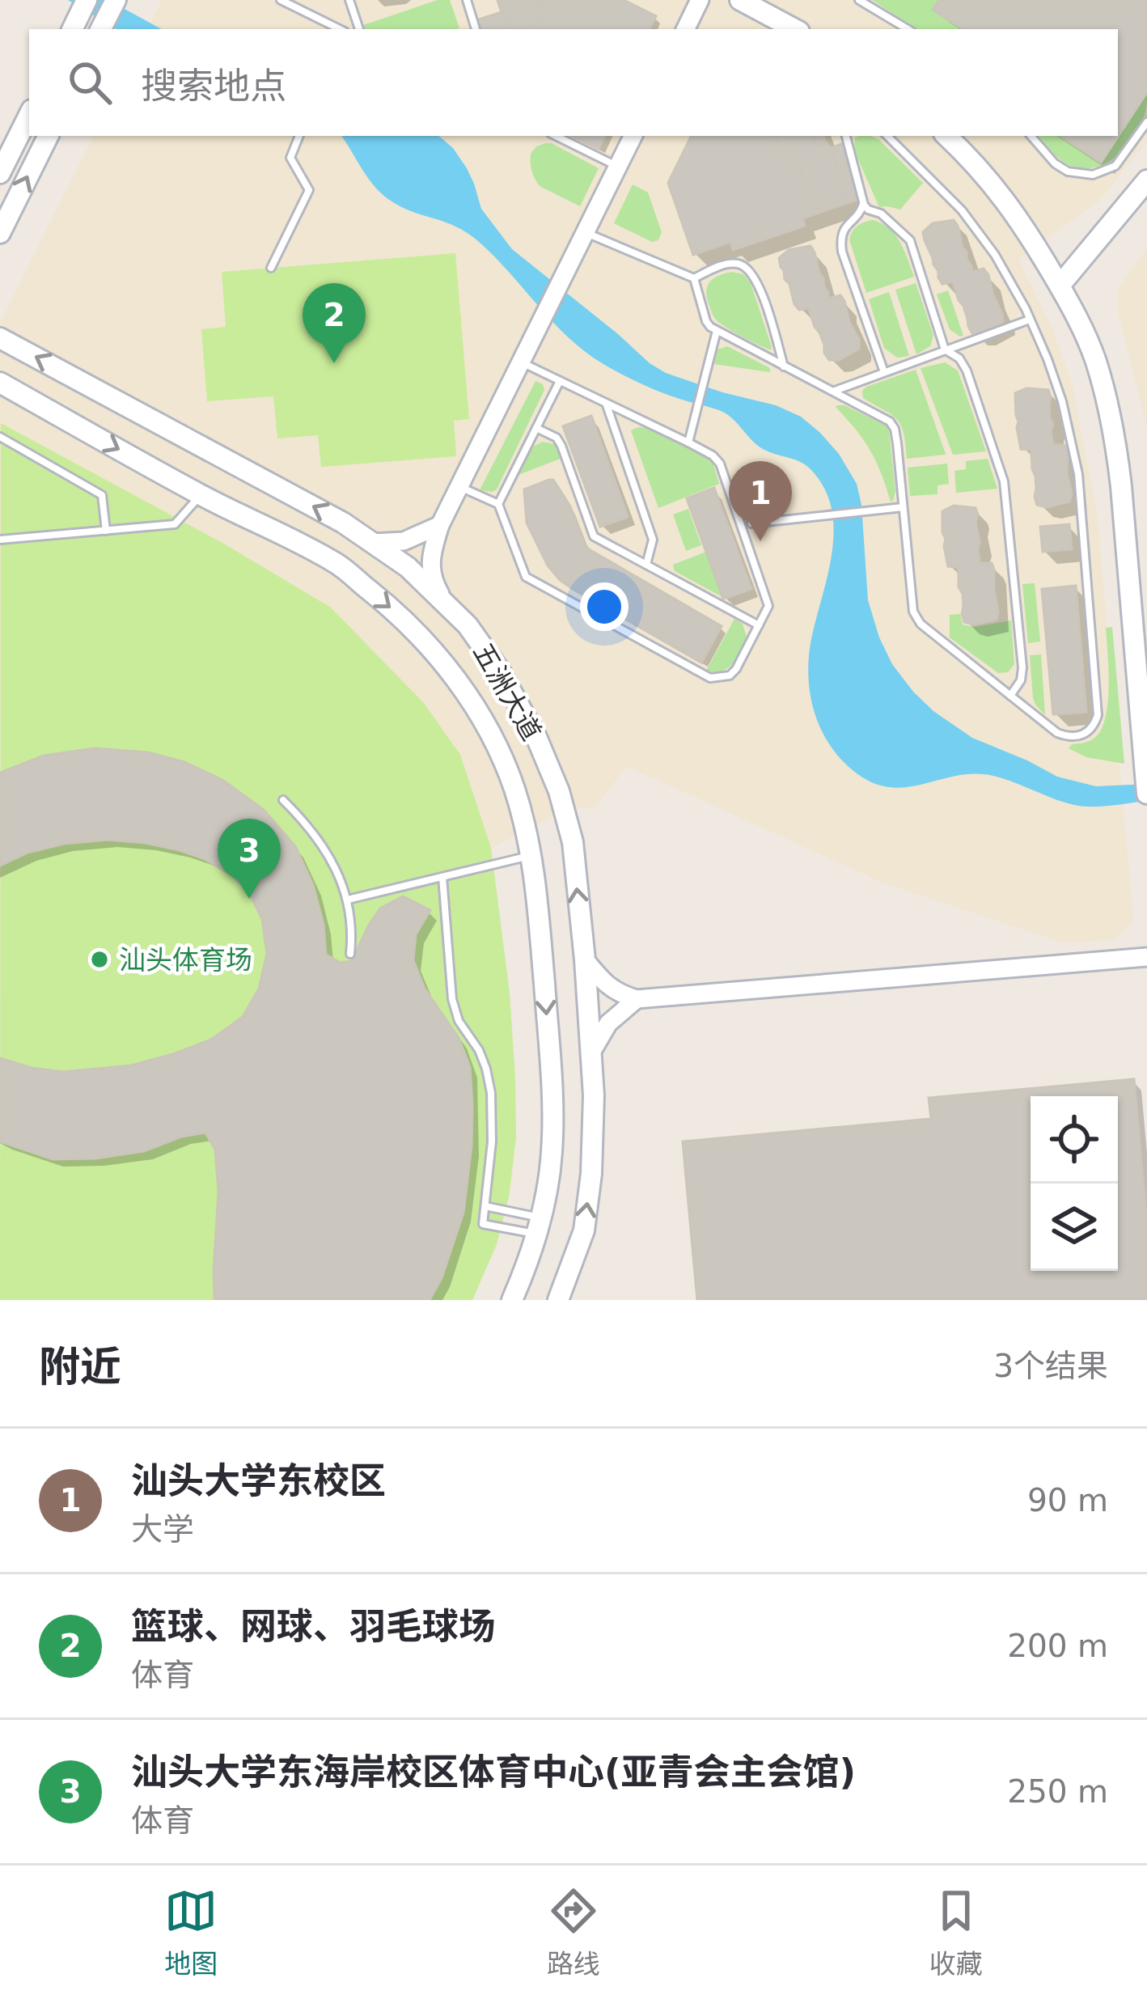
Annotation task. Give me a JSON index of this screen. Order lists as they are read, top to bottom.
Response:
{
  "streets": {
    "main road": ["五洲大道"]
  },
  "places": ["汕头体育场"],
  "page": {
    "search": "搜索地点",
    "pins": ["2", "1", "3"],
    "heading": ["附近", "3个结果"],
    "list": [
      {
        "mark": "1",
        "name": "汕头大学东校区",
        "note": "大学",
        "value": "90 m"
      },
      {
        "mark": "2",
        "name": "篮球、网球、羽毛球场",
        "note": "体育",
        "value": "200 m"
      },
      {
        "mark": "3",
        "name": "汕头大学东海岸校区体育中心(亚青会主会馆)",
        "note": "体育",
        "value": "250 m"
      }
    ],
    "nav": ["地图", "路线", "收藏"]
  }
}
